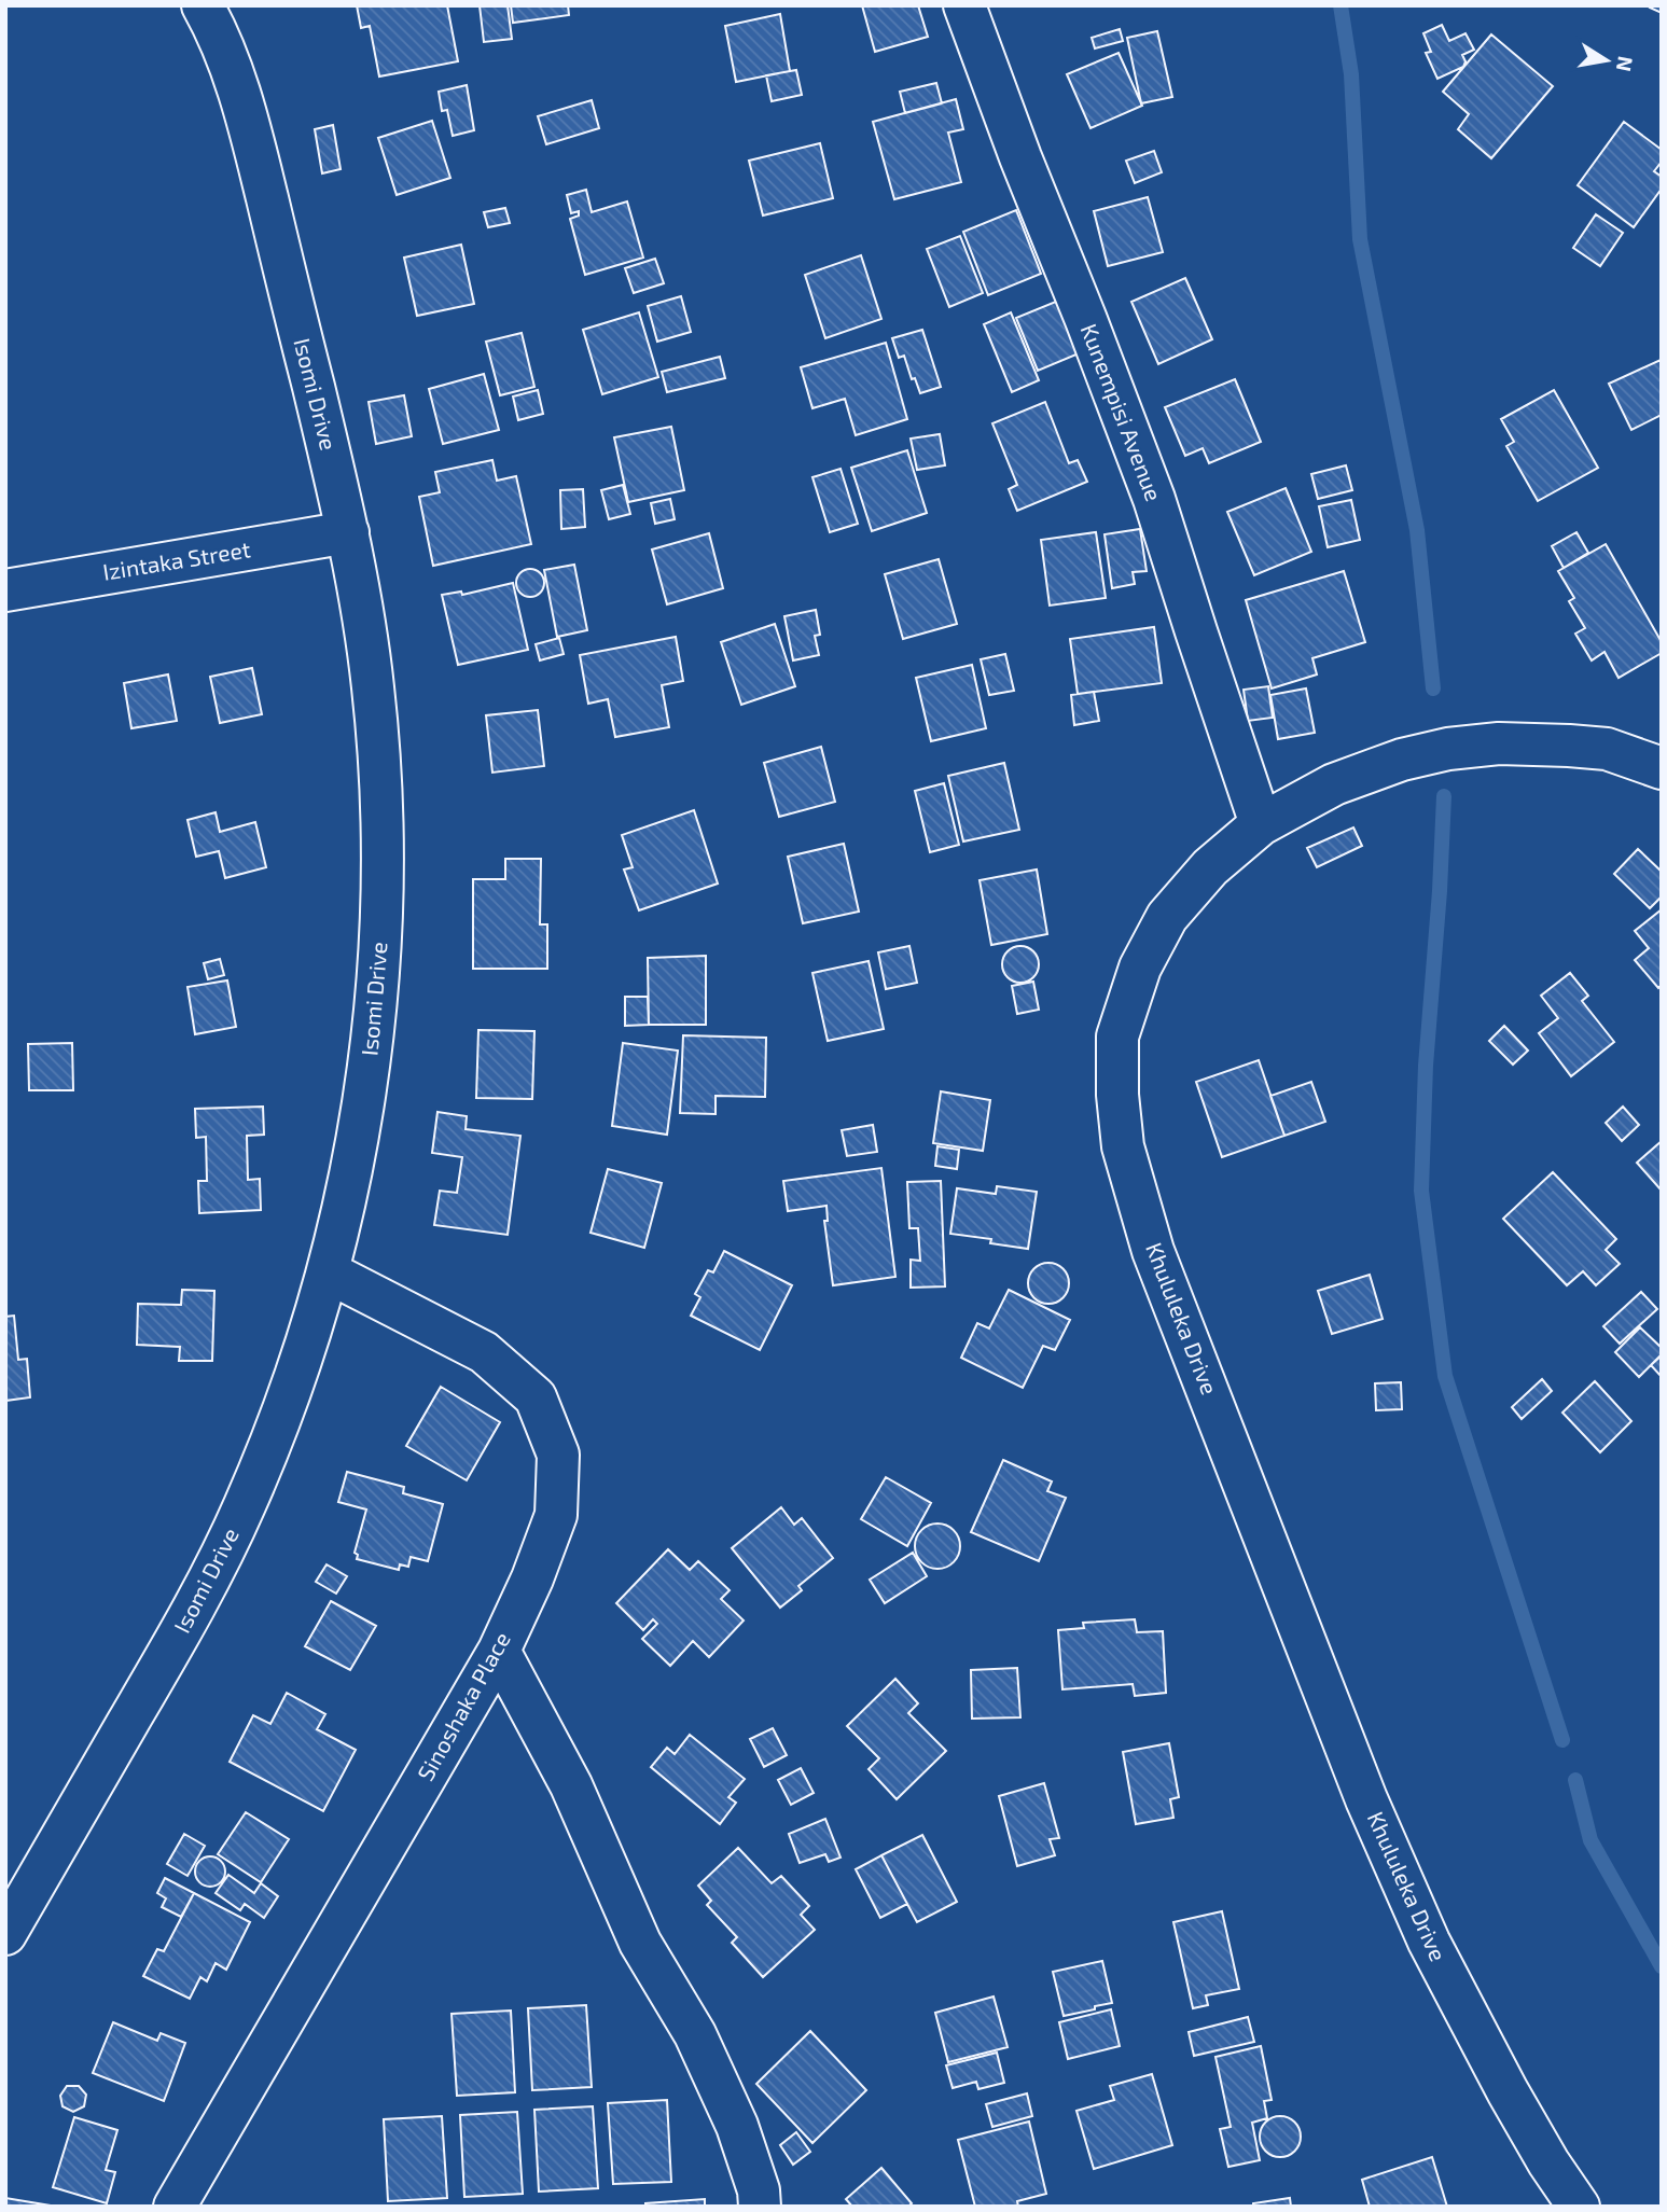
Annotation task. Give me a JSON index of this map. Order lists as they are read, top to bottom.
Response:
{
  "streets": {
    "street": [
      "Isomi Drive",
      "Kunempisi Avenue",
      "Izintaka Street",
      "Khululeka Drive",
      "Sinoshaka Place"
    ]
  },
  "crossings": [
    ["Isomi Drive", "Izintaka Street"],
    ["Isomi Drive", "Sinoshaka Place"],
    ["Kunempisi Avenue", "Khululeka Drive"]
  ],
  "north": "right"
}
